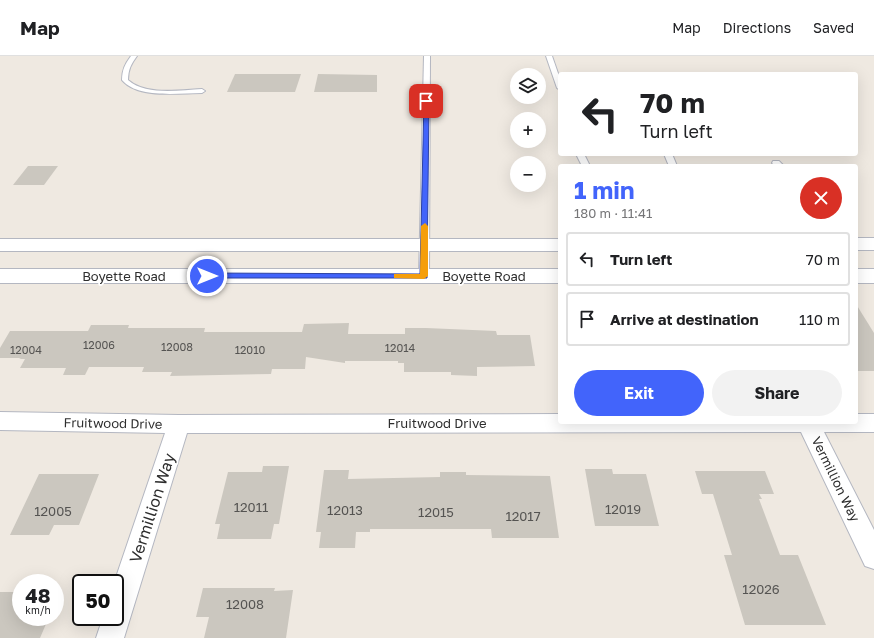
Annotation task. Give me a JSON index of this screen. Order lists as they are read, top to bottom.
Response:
{
  "streets": {
    "main road": ["Boyette Road"],
    "street": ["Fruitwood Drive", "Vermillion Way"]
  },
  "crossings": [
    ["Fruitwood Drive", "Vermillion Way"]
  ],
  "house_numbers": [
    "12006",
    "12008",
    "12014",
    "12004",
    "12010",
    "12011",
    "12019",
    "12013",
    "12005",
    "12015",
    "12017",
    "12026",
    "12008"
  ],
  "page": {
    "header": "Map",
    "nav": ["Map", "Directions", "Saved"],
    "map_buttons": ["+", "−"],
    "turn": ["70 m", "Turn left"],
    "heading": ["1 min", "180 m · 11:41"],
    "list": [
      {
        "name": "Turn left",
        "value": "70 m"
      },
      {
        "name": "Arrive at destination",
        "value": "110 m"
      }
    ],
    "buttons": ["Exit", "Share"],
    "speed": "48 km/h",
    "limit": "50"
  }
}
